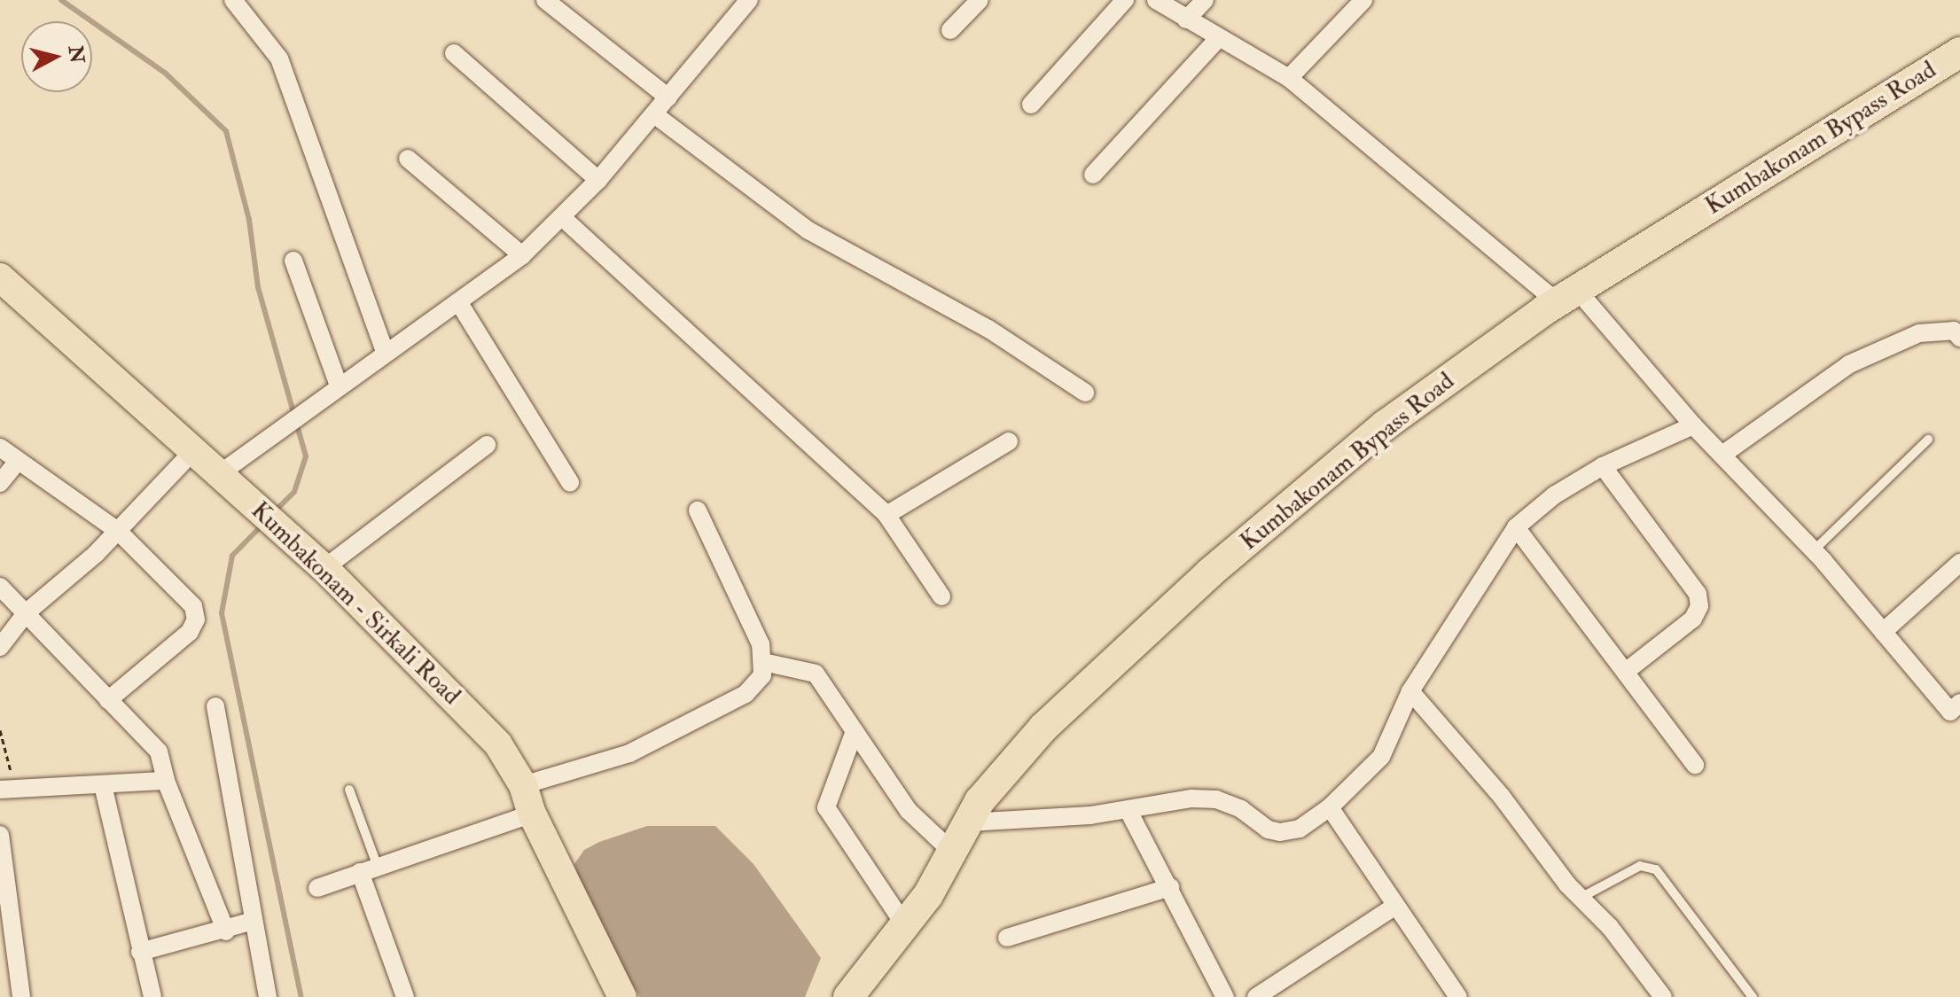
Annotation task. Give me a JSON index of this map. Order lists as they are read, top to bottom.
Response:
{
  "streets": {
    "highway": ["Kumbakonam Bypass Road"],
    "main road": ["Kumbakonam - Sirkali Road"]
  },
  "north": "right"
}
